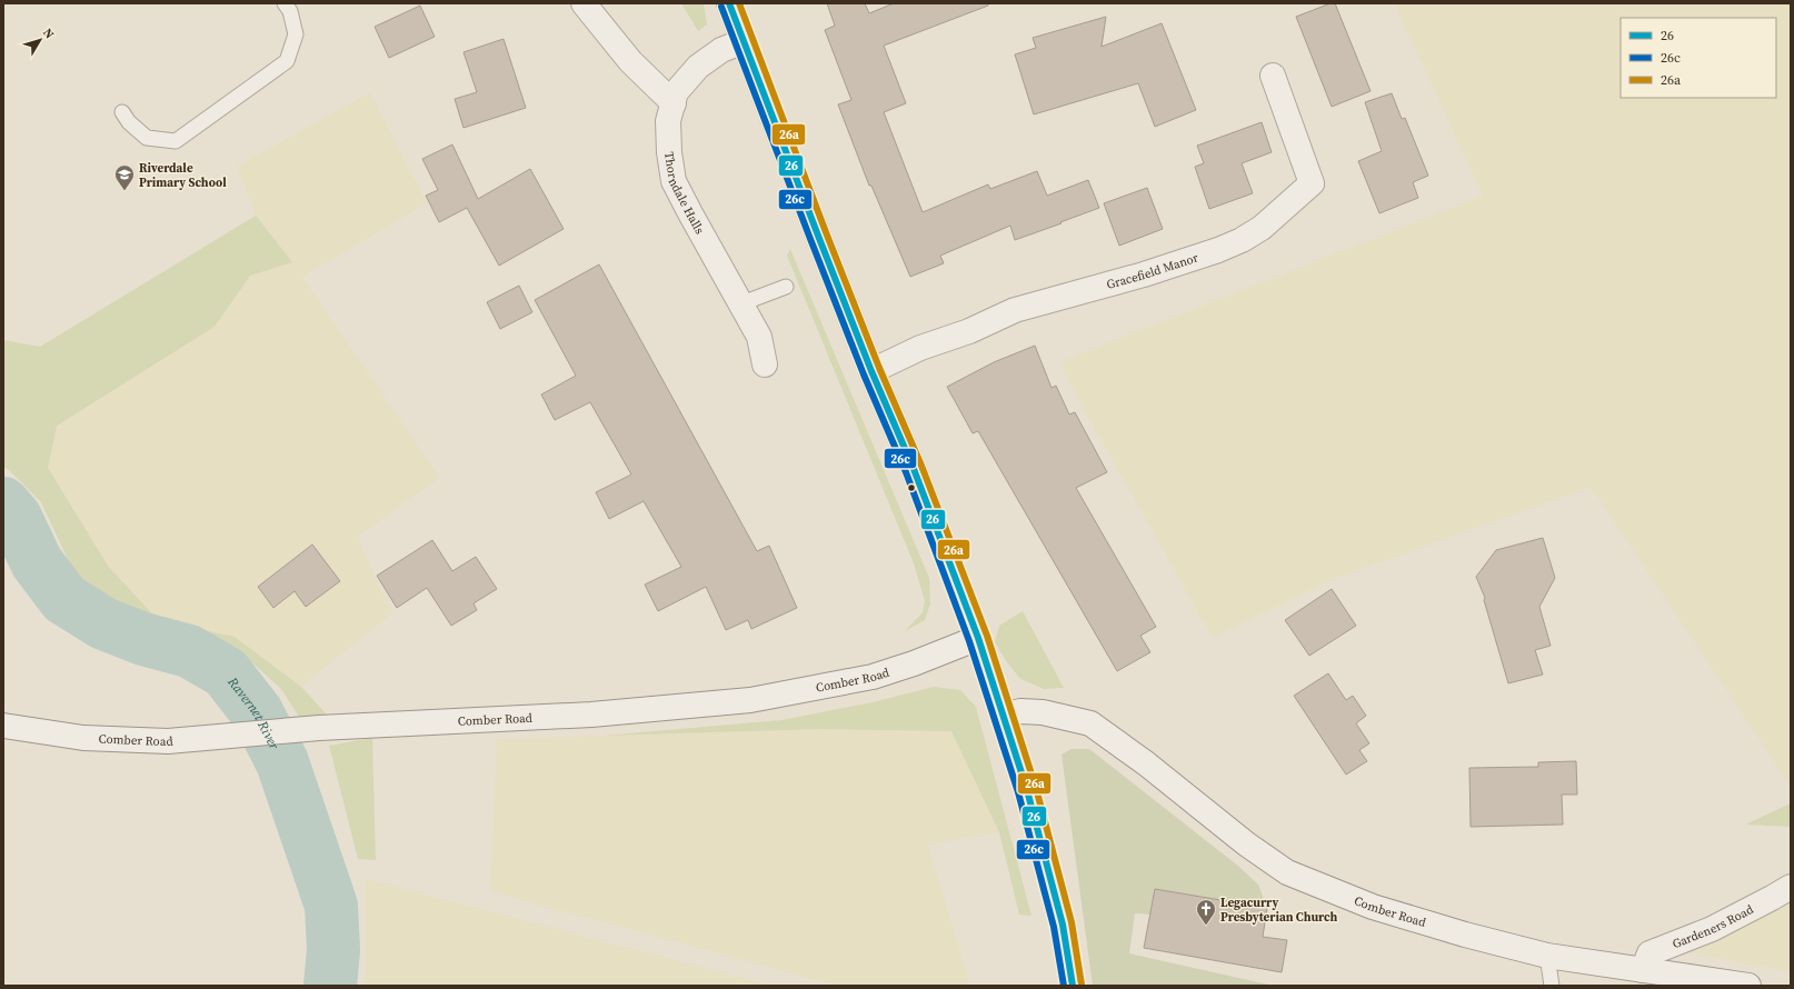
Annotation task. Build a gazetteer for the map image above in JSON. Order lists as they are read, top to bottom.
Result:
{
  "streets": {
    "street": [
      "Thorndale Halls",
      "Gracefield Manor",
      "Comber Road",
      "Gardeners Road"
    ]
  },
  "crossings": [
    ["Comber Road", "Gardeners Road"]
  ],
  "water": ["Ravernet River"],
  "places": {
    "school or university": ["Riverdale Primary School"],
    "church": ["Legacurry Presbyterian Church"]
  },
  "lines": ["transit line 26", "transit line 26a", "transit line 26c"],
  "legend": ["26", "26c", "26a"],
  "north": "top right"
}
